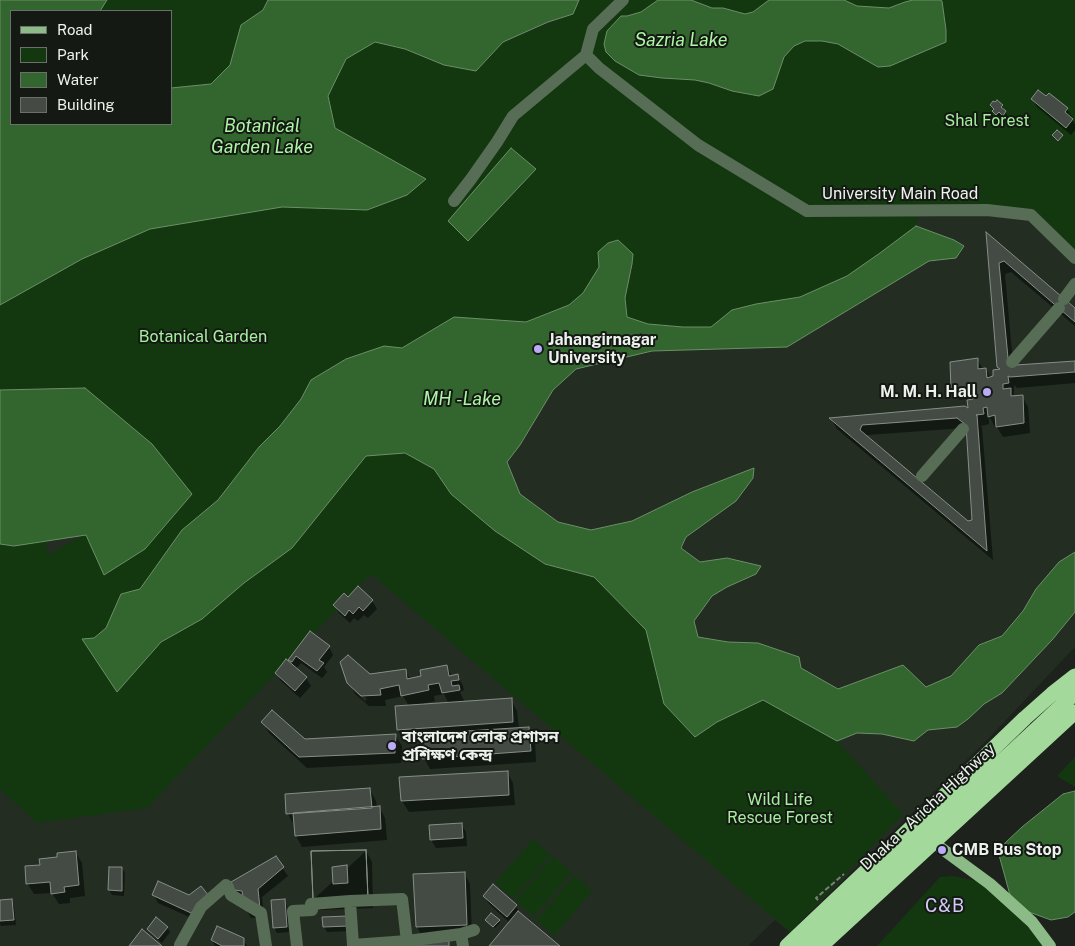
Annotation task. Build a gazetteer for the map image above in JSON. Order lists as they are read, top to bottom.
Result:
{
  "streets": {
    "highway": ["Dhaka - Aricha Highway"],
    "street": ["University Main Road"]
  },
  "districts": ["C&B"],
  "water": ["Sazria Lake", "Botanical Garden Lake", "MH -Lake"],
  "parks": ["Shal Forest", "Botanical Garden", "Wild Life Rescue Forest"],
  "places": [
    "Jahangirnagar University",
    "M. M. H. Hall",
    "বাংলাদেশ লোক প্রশাসন প্রশিক্ষণ কেন্দ্র",
    "CMB Bus Stop"
  ],
  "legend": [
    "Road",
    "Park",
    "Water",
    "Building"
  ]
}
